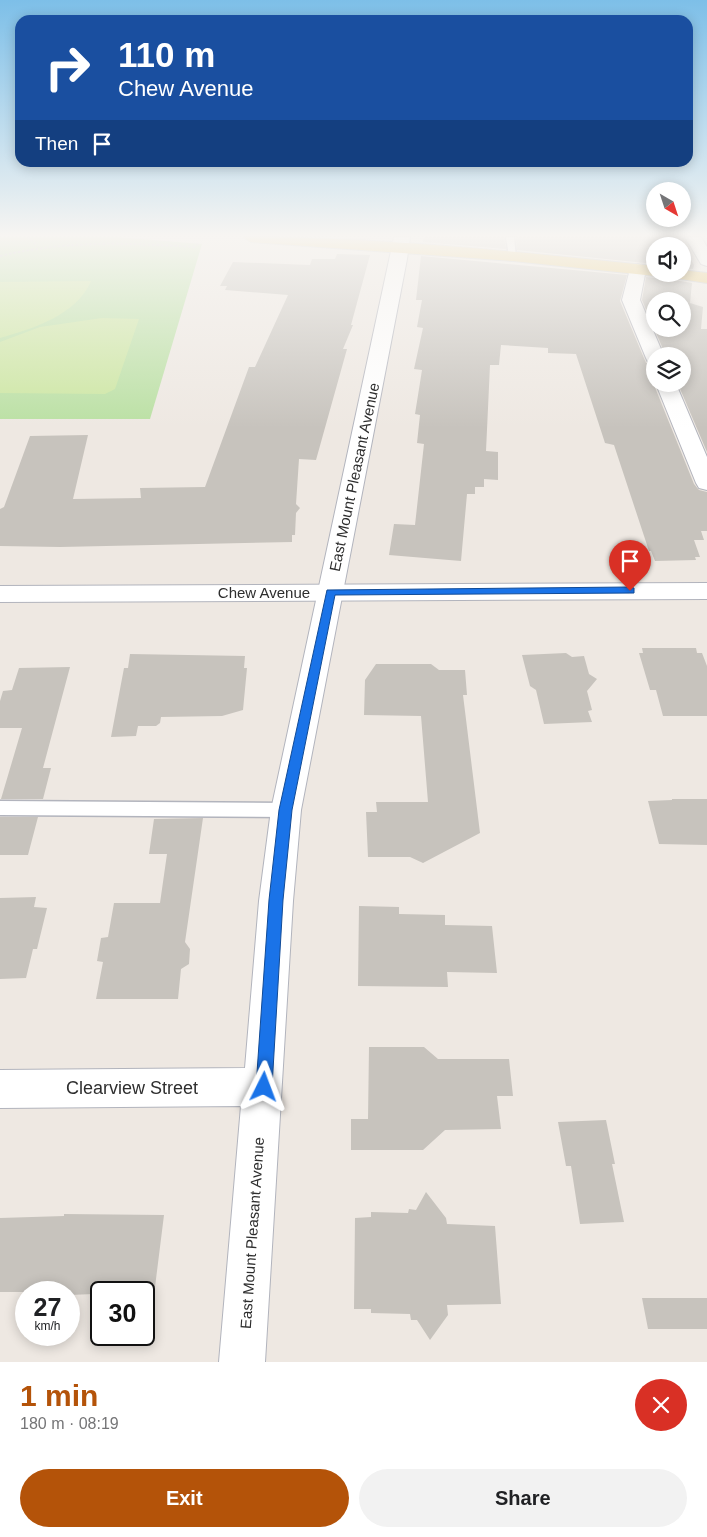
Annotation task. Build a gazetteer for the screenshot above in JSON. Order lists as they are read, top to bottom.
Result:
{
  "streets": {
    "street": ["East Mount Pleasant Avenue", "Chew Avenue", "Clearview Street"]
  },
  "crossings": [
    ["East Mount Pleasant Avenue", "Chew Avenue"],
    ["East Mount Pleasant Avenue", "Clearview Street"]
  ],
  "north": "bottom right",
  "page": {
    "turn": ["110 m", "Chew Avenue"],
    "then": "Then",
    "speed": "27 km/h",
    "limit": "30",
    "heading": ["1 min", "180 m · 08:19"],
    "buttons": ["Exit", "Share"]
  }
}
